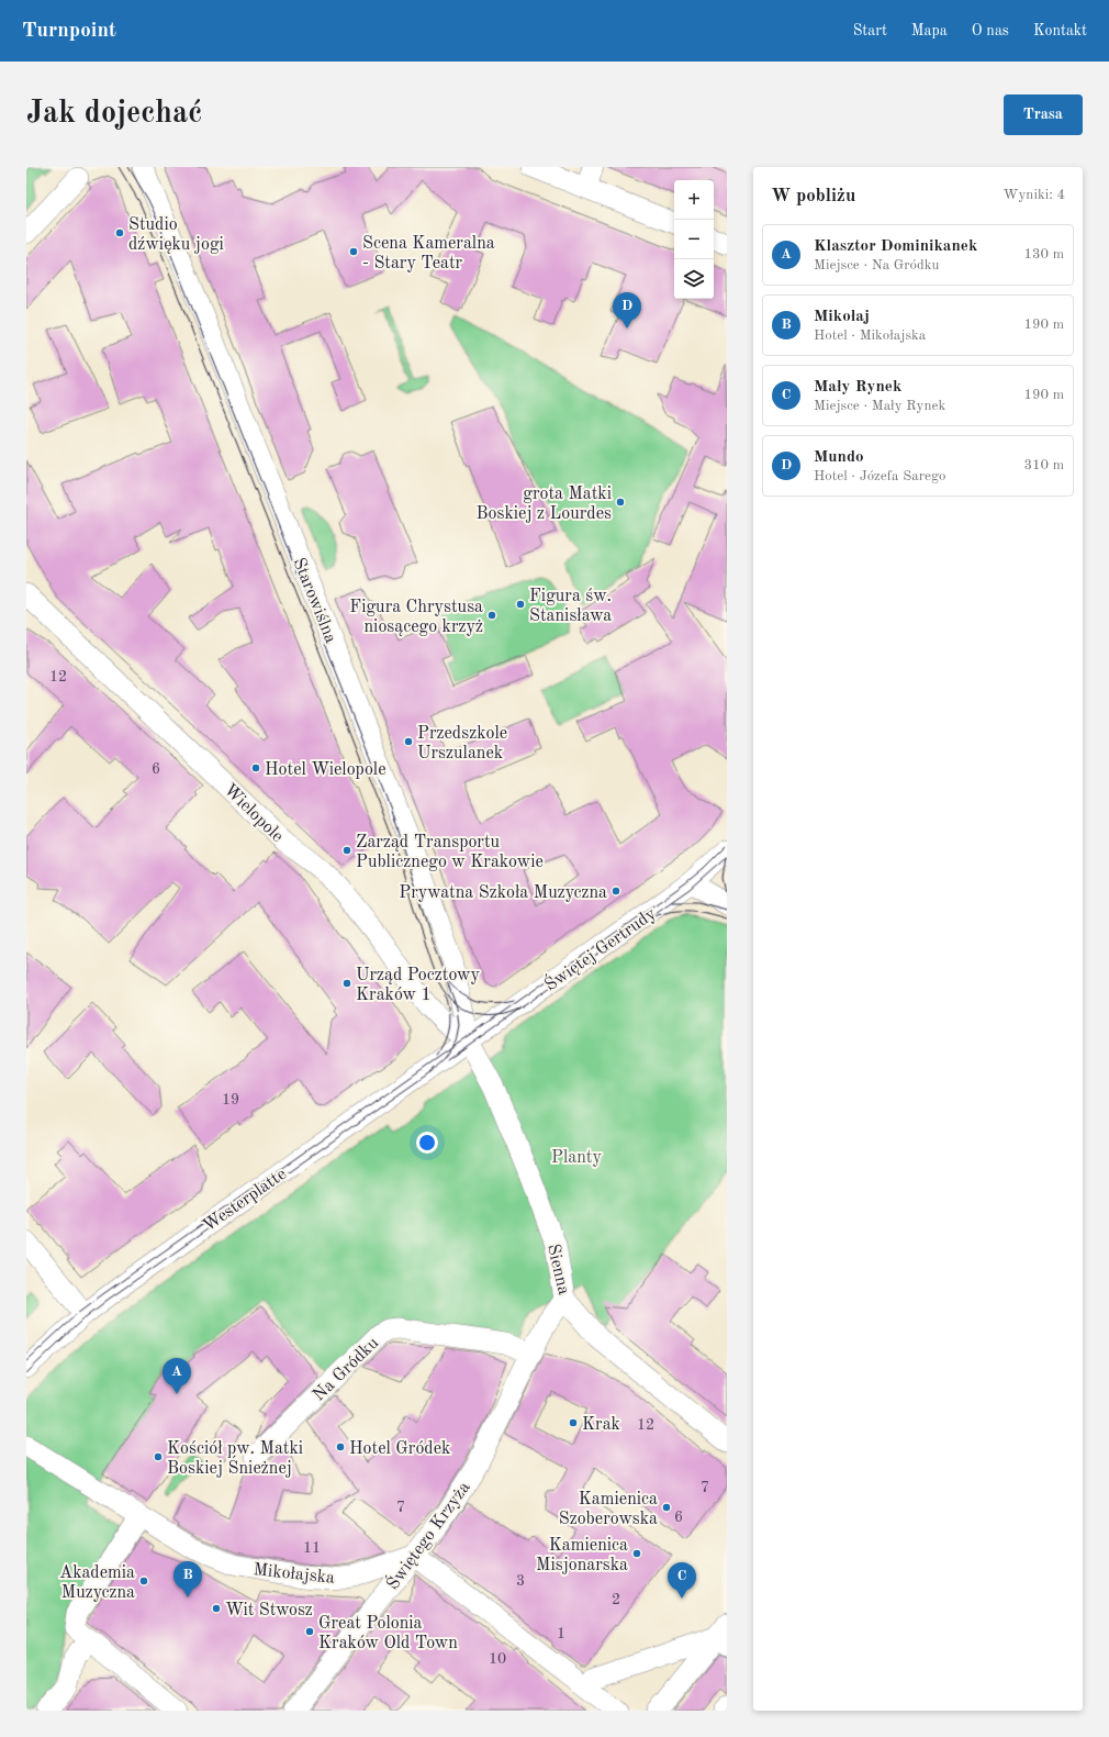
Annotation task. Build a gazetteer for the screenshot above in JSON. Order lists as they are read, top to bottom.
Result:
{
  "streets": {
    "street": [
      "Starowiślna",
      "Wielopole",
      "Świętej Gertrudy",
      "Westerplatte",
      "Sienna",
      "Na Gródku",
      "Świętego Krzyża",
      "Mikołajska"
    ]
  },
  "crossings": [
    ["Starowiślna", "Wielopole"],
    ["Starowiślna", "Świętej Gertrudy"],
    ["Starowiślna", "Westerplatte"],
    ["Starowiślna", "Sienna"],
    ["Wielopole", "Świętej Gertrudy"],
    ["Wielopole", "Westerplatte"],
    ["Wielopole", "Sienna"],
    ["Świętej Gertrudy", "Westerplatte"],
    ["Świętej Gertrudy", "Sienna"],
    ["Westerplatte", "Sienna"],
    ["Sienna", "Świętego Krzyża"],
    ["Na Gródku", "Świętego Krzyża"],
    ["Świętego Krzyża", "Mikołajska"]
  ],
  "parks": ["Planty"],
  "places": [
    "Studio dźwięku jogi",
    "Scena Kameralna - Stary Teatr",
    "grota Matki Boskiej z Lourdes",
    "Figura św. Stanisława",
    "Figura Chrystusa niosącego krzyż",
    "Przedszkole Urszulanek",
    "Hotel Wielopole",
    "Zarząd Transportu Publicznego w Krakowie",
    "Prywatna Szkoła Muzyczna",
    "Urząd Pocztowy Kraków 1",
    "Krak",
    "Hotel Gródek",
    "Kościół pw. Matki Boskiej Śnieżnej",
    "Kamienica Szoberowska",
    "Kamienica Misjonarska",
    "Akademia Muzyczna",
    "Wit Stwosz",
    "Great Polonia Kraków Old Town"
  ],
  "house_numbers": [
    "12",
    "6",
    "19",
    "12",
    "7",
    "7",
    "6",
    "11",
    "3",
    "2",
    "1",
    "10"
  ],
  "page": {
    "header": "Turnpoint",
    "nav": [
      "Start",
      "Mapa",
      "O nas",
      "Kontakt"
    ],
    "buttons": "Trasa",
    "title": "Jak dojechać",
    "heading": ["W pobliżu", "Wyniki: 4"],
    "map_buttons": ["+", "−"],
    "list": [
      {
        "mark": "A",
        "name": "Klasztor Dominikanek",
        "note": "Miejsce · Na Gródku",
        "value": "130 m"
      },
      {
        "mark": "B",
        "name": "Mikołaj",
        "note": "Hotel · Mikołajska",
        "value": "190 m"
      },
      {
        "mark": "C",
        "name": "Mały Rynek",
        "note": "Miejsce · Mały Rynek",
        "value": "190 m"
      },
      {
        "mark": "D",
        "name": "Mundo",
        "note": "Hotel · Józefa Sarego",
        "value": "310 m"
      }
    ],
    "pins": [
      "D",
      "A",
      "B",
      "C"
    ]
  }
}
